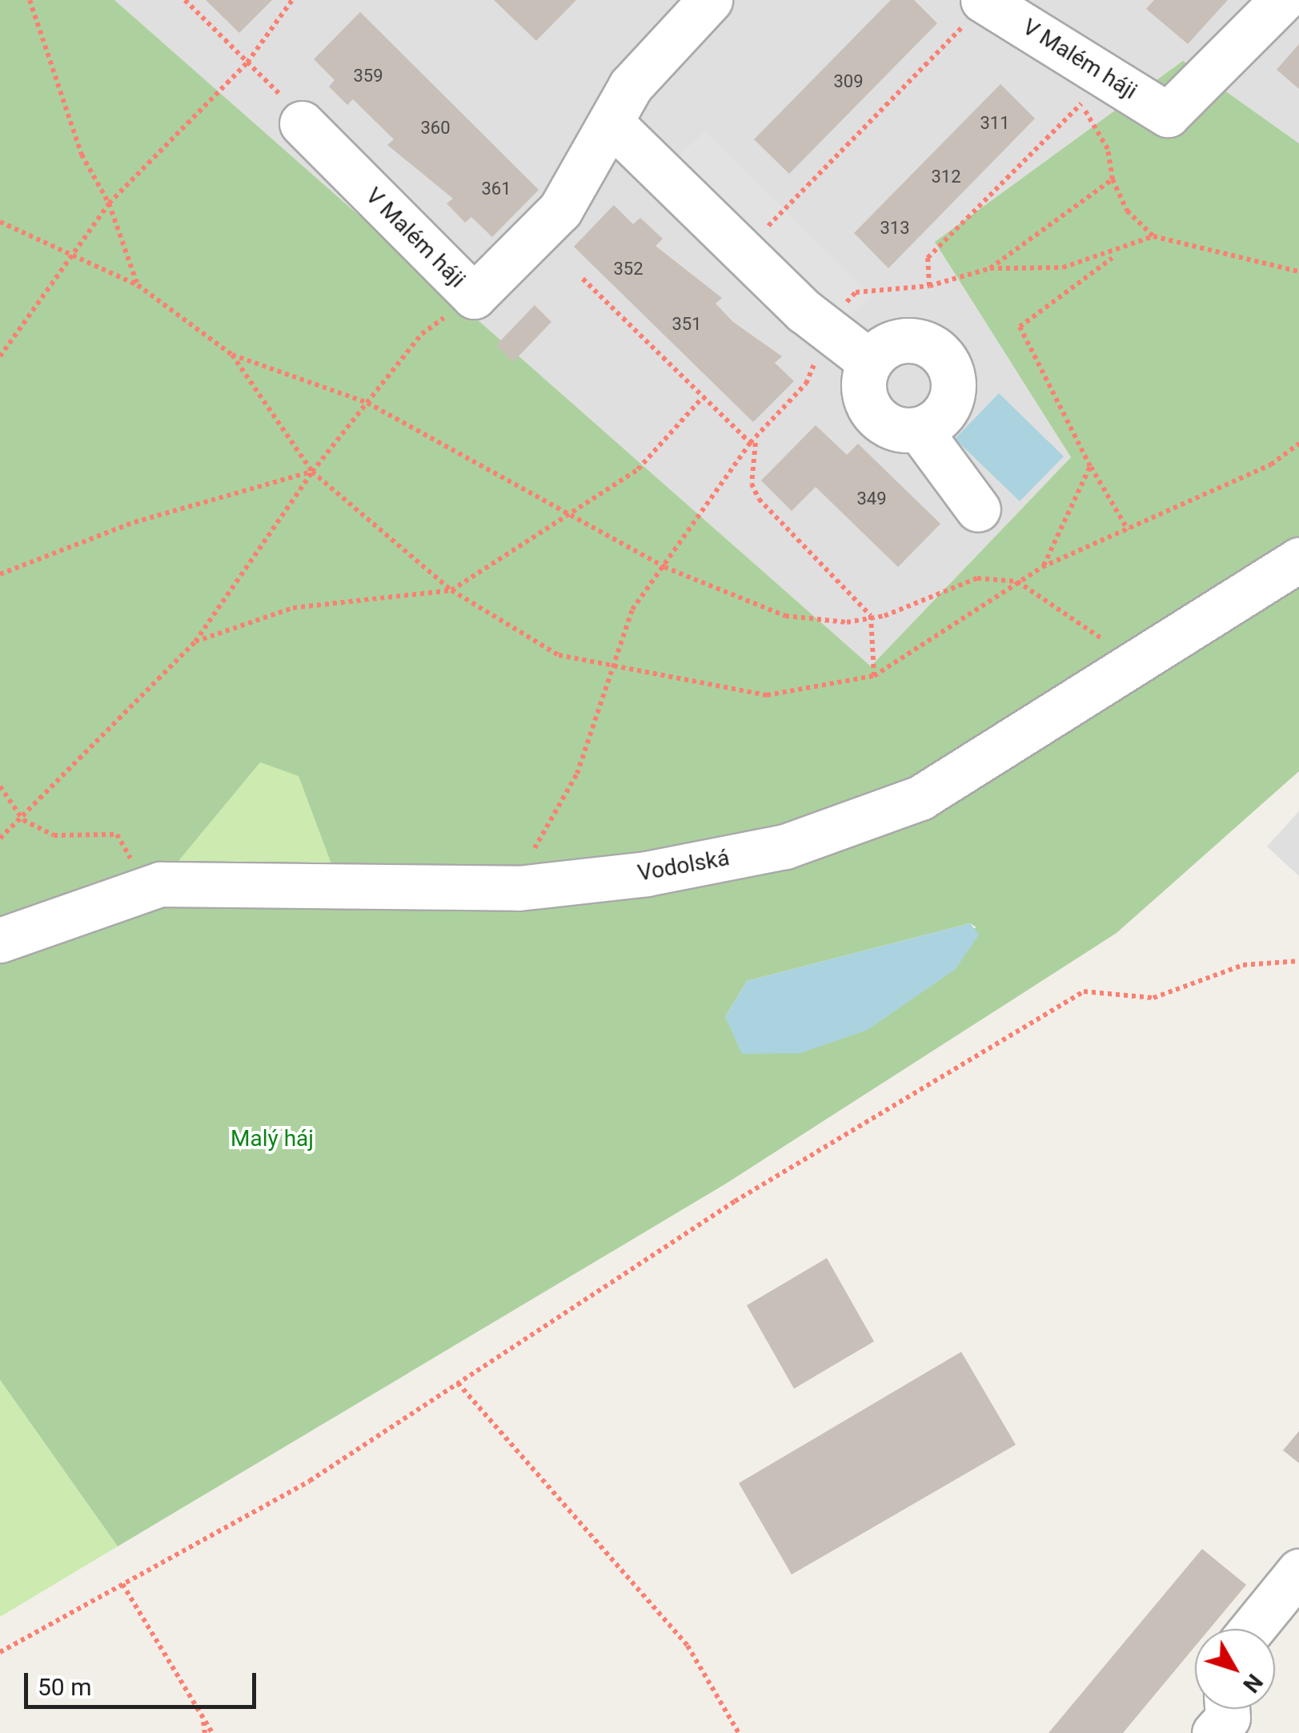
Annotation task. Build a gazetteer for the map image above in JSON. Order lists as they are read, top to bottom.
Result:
{
  "streets": {
    "street": ["V Malém háji", "Vodolská"]
  },
  "parks": ["Malý háj"],
  "house_numbers": [
    "359",
    "309",
    "311",
    "360",
    "312",
    "361",
    "313",
    "352",
    "351",
    "349"
  ],
  "scale_bar": "50 m",
  "north": "bottom right"
}
